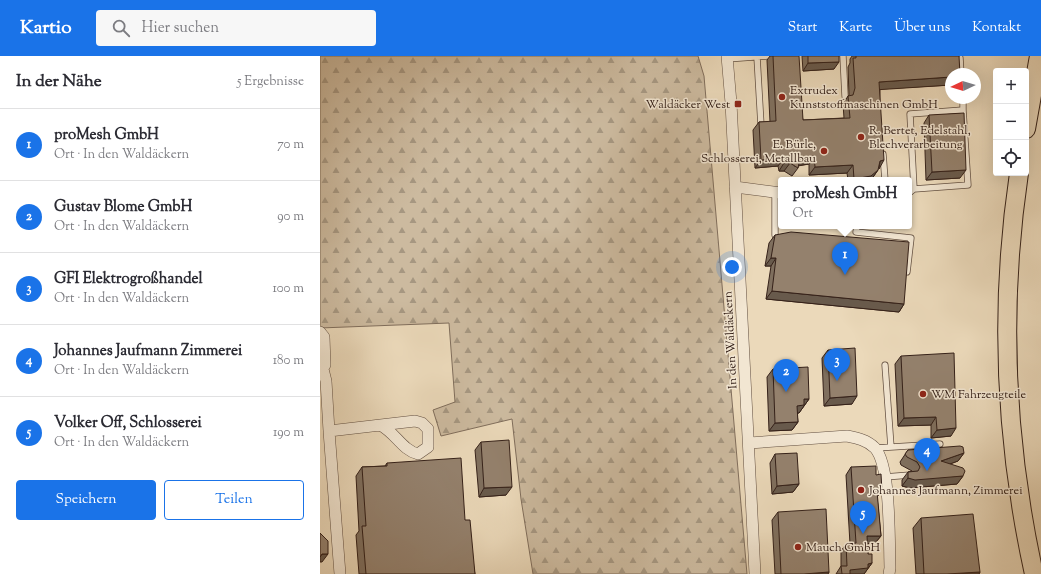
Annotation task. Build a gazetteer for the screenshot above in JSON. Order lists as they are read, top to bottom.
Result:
{
  "streets": {
    "street": ["In den Waldäckern"]
  },
  "places": {
    "other": [
      "Extrudex Kunststoffmaschinen GmbH",
      "R. Bertet, Edelstahl, Blechverarbeitung",
      "E. Bürle, Schlosserei, Metallbau",
      "WM Fahrzeugteile",
      "Johannes Jaufmann, Zimmerei",
      "Mauch GmbH"
    ],
    "transit": ["Waldäcker West"]
  },
  "north": "left",
  "page": {
    "header": "Kartio",
    "search": "Hier suchen",
    "nav": [
      "Start",
      "Karte",
      "Über uns",
      "Kontakt"
    ],
    "heading": ["In der Nähe", "5 Ergebnisse"],
    "map_buttons": ["+", "−"],
    "list": [
      {
        "mark": "1",
        "name": "proMesh GmbH",
        "note": "Ort · In den Waldäckern",
        "value": "70 m"
      },
      {
        "mark": "2",
        "name": "Gustav Blome GmbH",
        "note": "Ort · In den Waldäckern",
        "value": "90 m"
      },
      {
        "mark": "3",
        "name": "GFI Elektrogroßhandel",
        "note": "Ort · In den Waldäckern",
        "value": "100 m"
      },
      {
        "mark": "4",
        "name": "Johannes Jaufmann Zimmerei",
        "note": "Ort · In den Waldäckern",
        "value": "180 m"
      },
      {
        "mark": "5",
        "name": "Volker Off, Schlosserei",
        "note": "Ort · In den Waldäckern",
        "value": "190 m"
      }
    ],
    "popup": ["proMesh GmbH", "Ort"],
    "pins": [
      "1",
      "3",
      "2",
      "4",
      "5"
    ],
    "buttons": ["Speichern", "Teilen"]
  }
}
